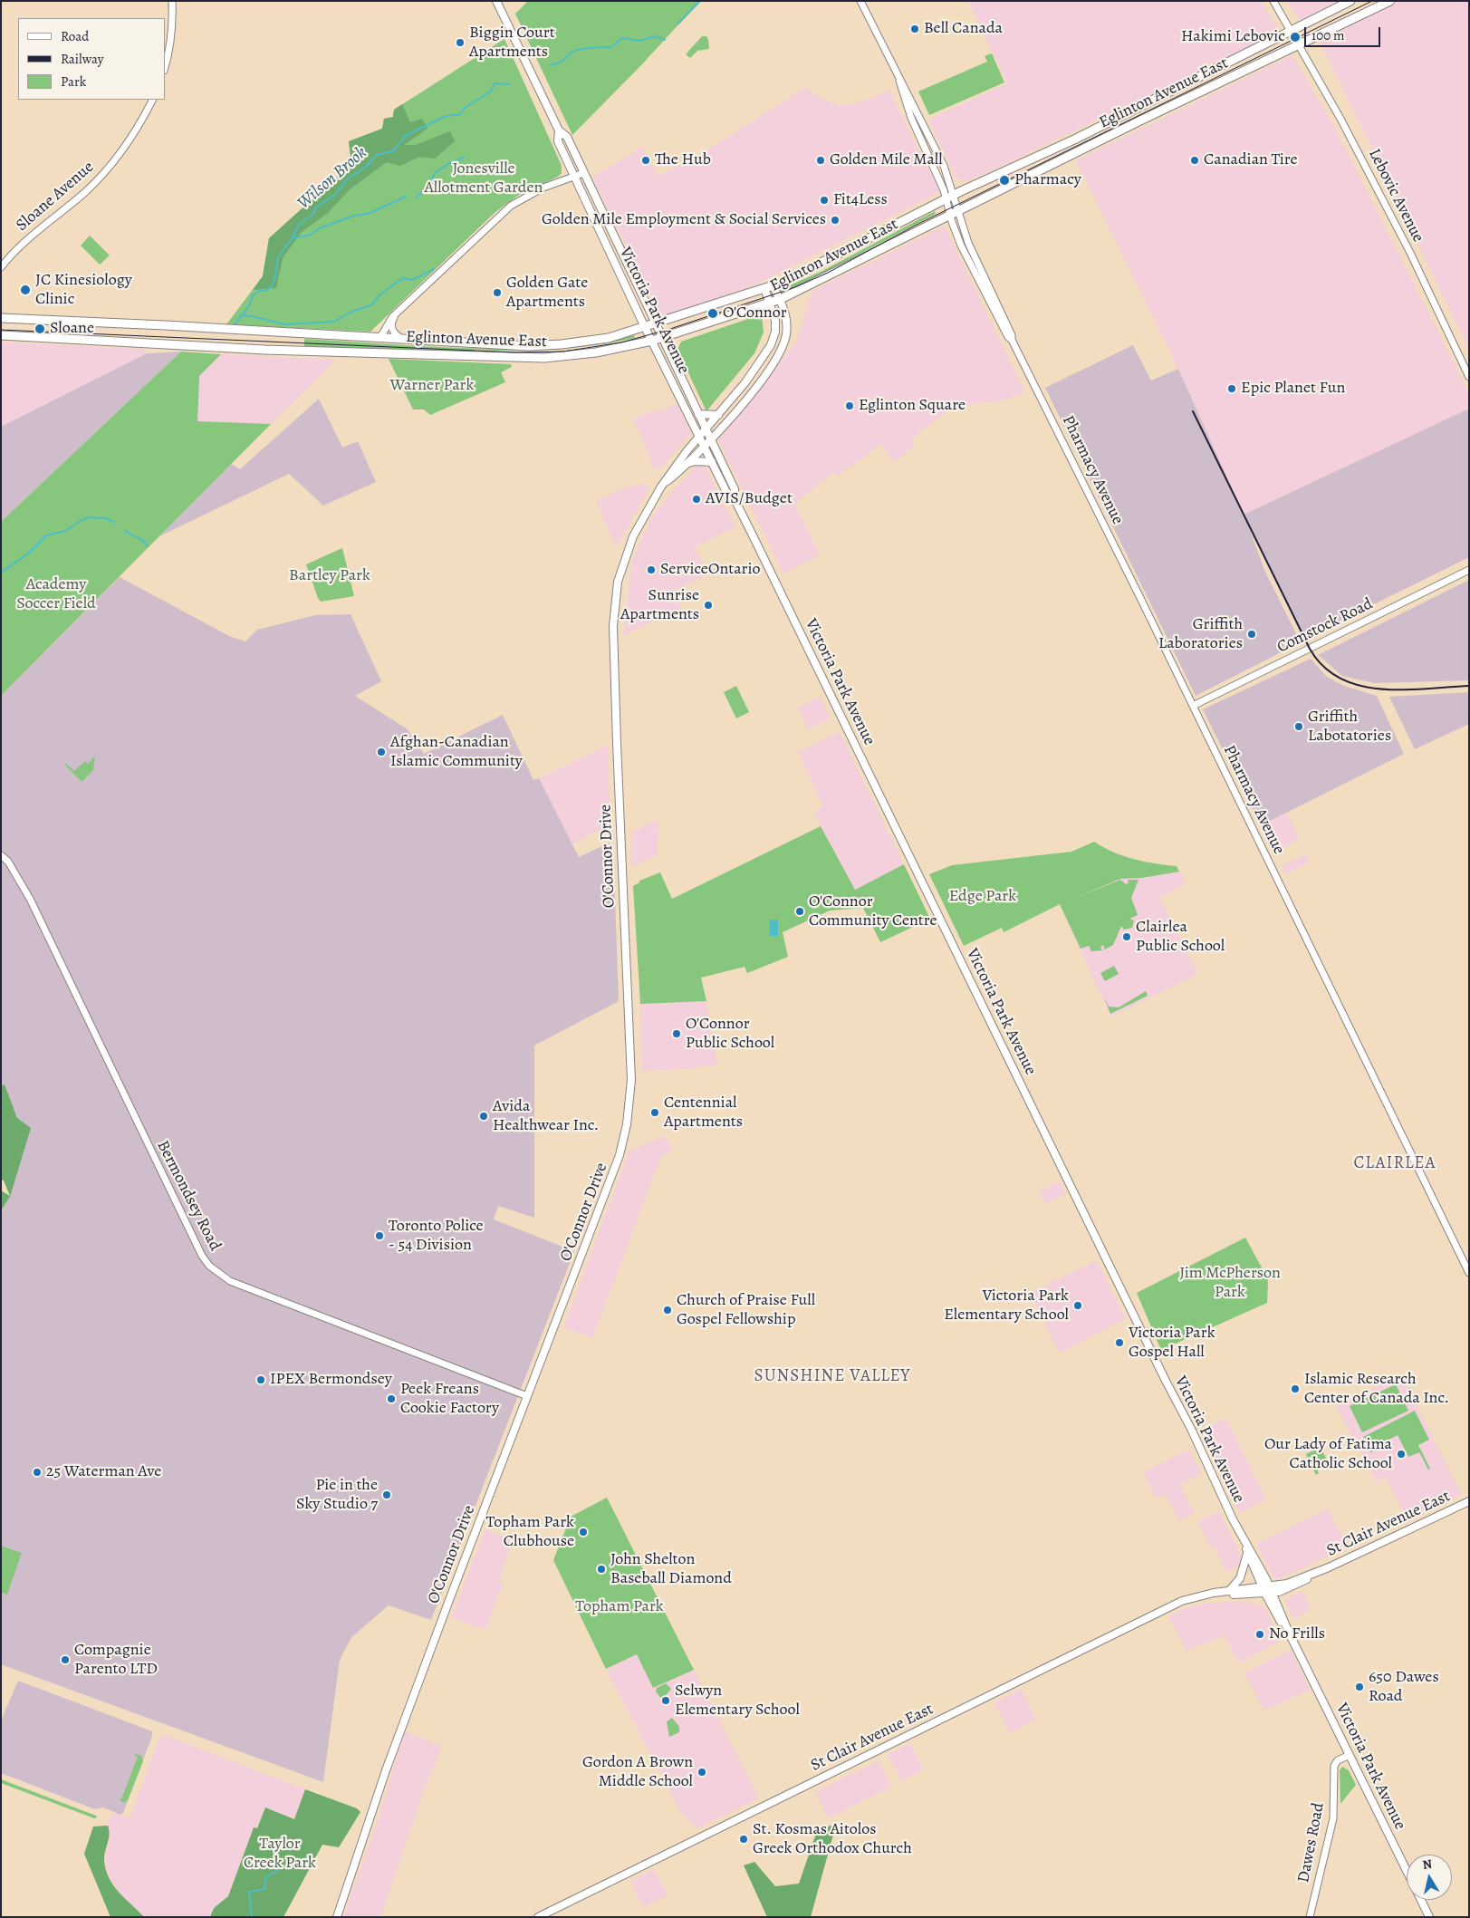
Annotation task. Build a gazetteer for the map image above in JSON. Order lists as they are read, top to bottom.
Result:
{
  "streets": {
    "main road": [
      "Eglinton Avenue East",
      "Victoria Park Avenue",
      "O'Connor Drive",
      "St Clair Avenue East"
    ],
    "street": [
      "Lebovic Avenue",
      "Sloane Avenue",
      "Pharmacy Avenue",
      "Comstock Road",
      "Bermondsey Road",
      "Dawes Road"
    ]
  },
  "crossings": [
    ["Eglinton Avenue East", "Lebovic Avenue"],
    ["Eglinton Avenue East", "Victoria Park Avenue"],
    ["Eglinton Avenue East", "Pharmacy Avenue"],
    ["Victoria Park Avenue", "O'Connor Drive"],
    ["Victoria Park Avenue", "St Clair Avenue East"],
    ["Victoria Park Avenue", "Dawes Road"],
    ["Pharmacy Avenue", "Comstock Road"],
    ["O'Connor Drive", "Bermondsey Road"]
  ],
  "districts": ["CLAIRLEA", "SUNSHINE VALLEY"],
  "water": ["Wilson Brook"],
  "parks": [
    "Jonesville Allotment Garden",
    "Warner Park",
    "Bartley Park",
    "Academy Soccer Field",
    "Edge Park",
    "Jim McPherson Park",
    "Topham Park",
    "Taylor Creek Park"
  ],
  "places": [
    "Bell Canada",
    "Hakimi Lebovic",
    "Biggin Court Apartments",
    "The Hub",
    "Golden Mile Mall",
    "Canadian Tire",
    "Pharmacy",
    "Fit4Less",
    "Golden Mile Employment & Social Services",
    "JC Kinesiology Clinic",
    "Golden Gate Apartments",
    "O'Connor",
    "Sloane",
    "Epic Planet Fun",
    "Eglinton Square",
    "AVIS/Budget",
    "ServiceOntario",
    "Sunrise Apartments",
    "Griffith Laboratories",
    "Griffith Labotatories",
    "Afghan-Canadian Islamic Community",
    "O'Connor Community Centre",
    "Clairlea Public School",
    "O'Connor Public School",
    "Centennial Apartments",
    "Avida Healthwear Inc.",
    "Toronto Police - 54 Division",
    "Victoria Park Elementary School",
    "Church of Praise Full Gospel Fellowship",
    "Victoria Park Gospel Hall",
    "IPEX Bermondsey",
    "Islamic Research Center of Canada Inc.",
    "Peek Freans Cookie Factory",
    "Our Lady of Fatima Catholic School",
    "25 Waterman Ave",
    "Pie in the Sky Studio 7",
    "Topham Park Clubhouse",
    "John Shelton Baseball Diamond",
    "No Frills",
    "Compagnie Parento LTD",
    "650 Dawes Road",
    "Selwyn Elementary School",
    "Gordon A Brown Middle School",
    "St. Kosmas Aitolos Greek Orthodox Church"
  ],
  "legend": ["Road", "Railway", "Park"],
  "scale_bar": "100 m",
  "north": "top"
}
